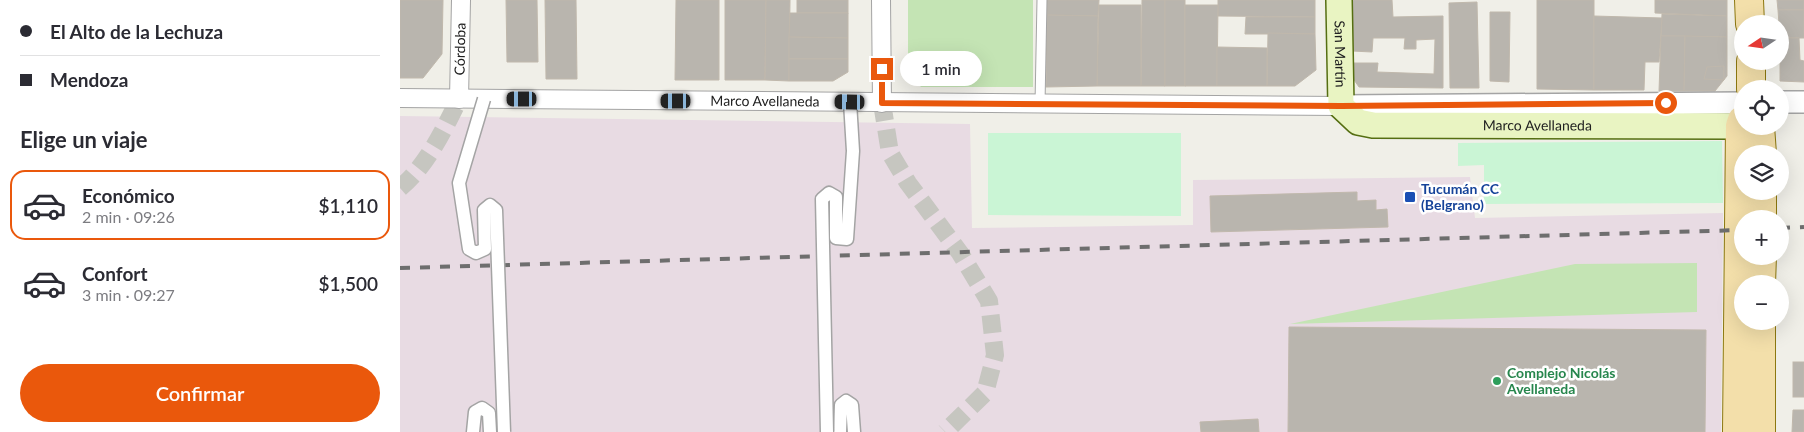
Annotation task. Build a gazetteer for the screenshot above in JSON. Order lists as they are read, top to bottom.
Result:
{
  "streets": {
    "main road": ["San Martín", "Marco Avellaneda"],
    "street": ["Córdoba"]
  },
  "crossings": [
    ["Córdoba", "Marco Avellaneda"],
    ["San Martín", "Marco Avellaneda"]
  ],
  "places": {
    "transit": ["Tucumán CC (Belgrano)"],
    "other": ["Complejo Nicolás Avellaneda"]
  },
  "north": "left",
  "page": {
    "banner": ["El Alto de la Lechuza", "Mendoza"],
    "map_buttons": ["+", "−"],
    "bubble": "1 min",
    "heading": "Elige un viaje",
    "list": [
      {
        "name": "Económico",
        "note": "2 min · 09:26",
        "value": "$1,110"
      },
      {
        "name": "Confort",
        "note": "3 min · 09:27",
        "value": "$1,500"
      }
    ],
    "buttons": "Confirmar"
  }
}
